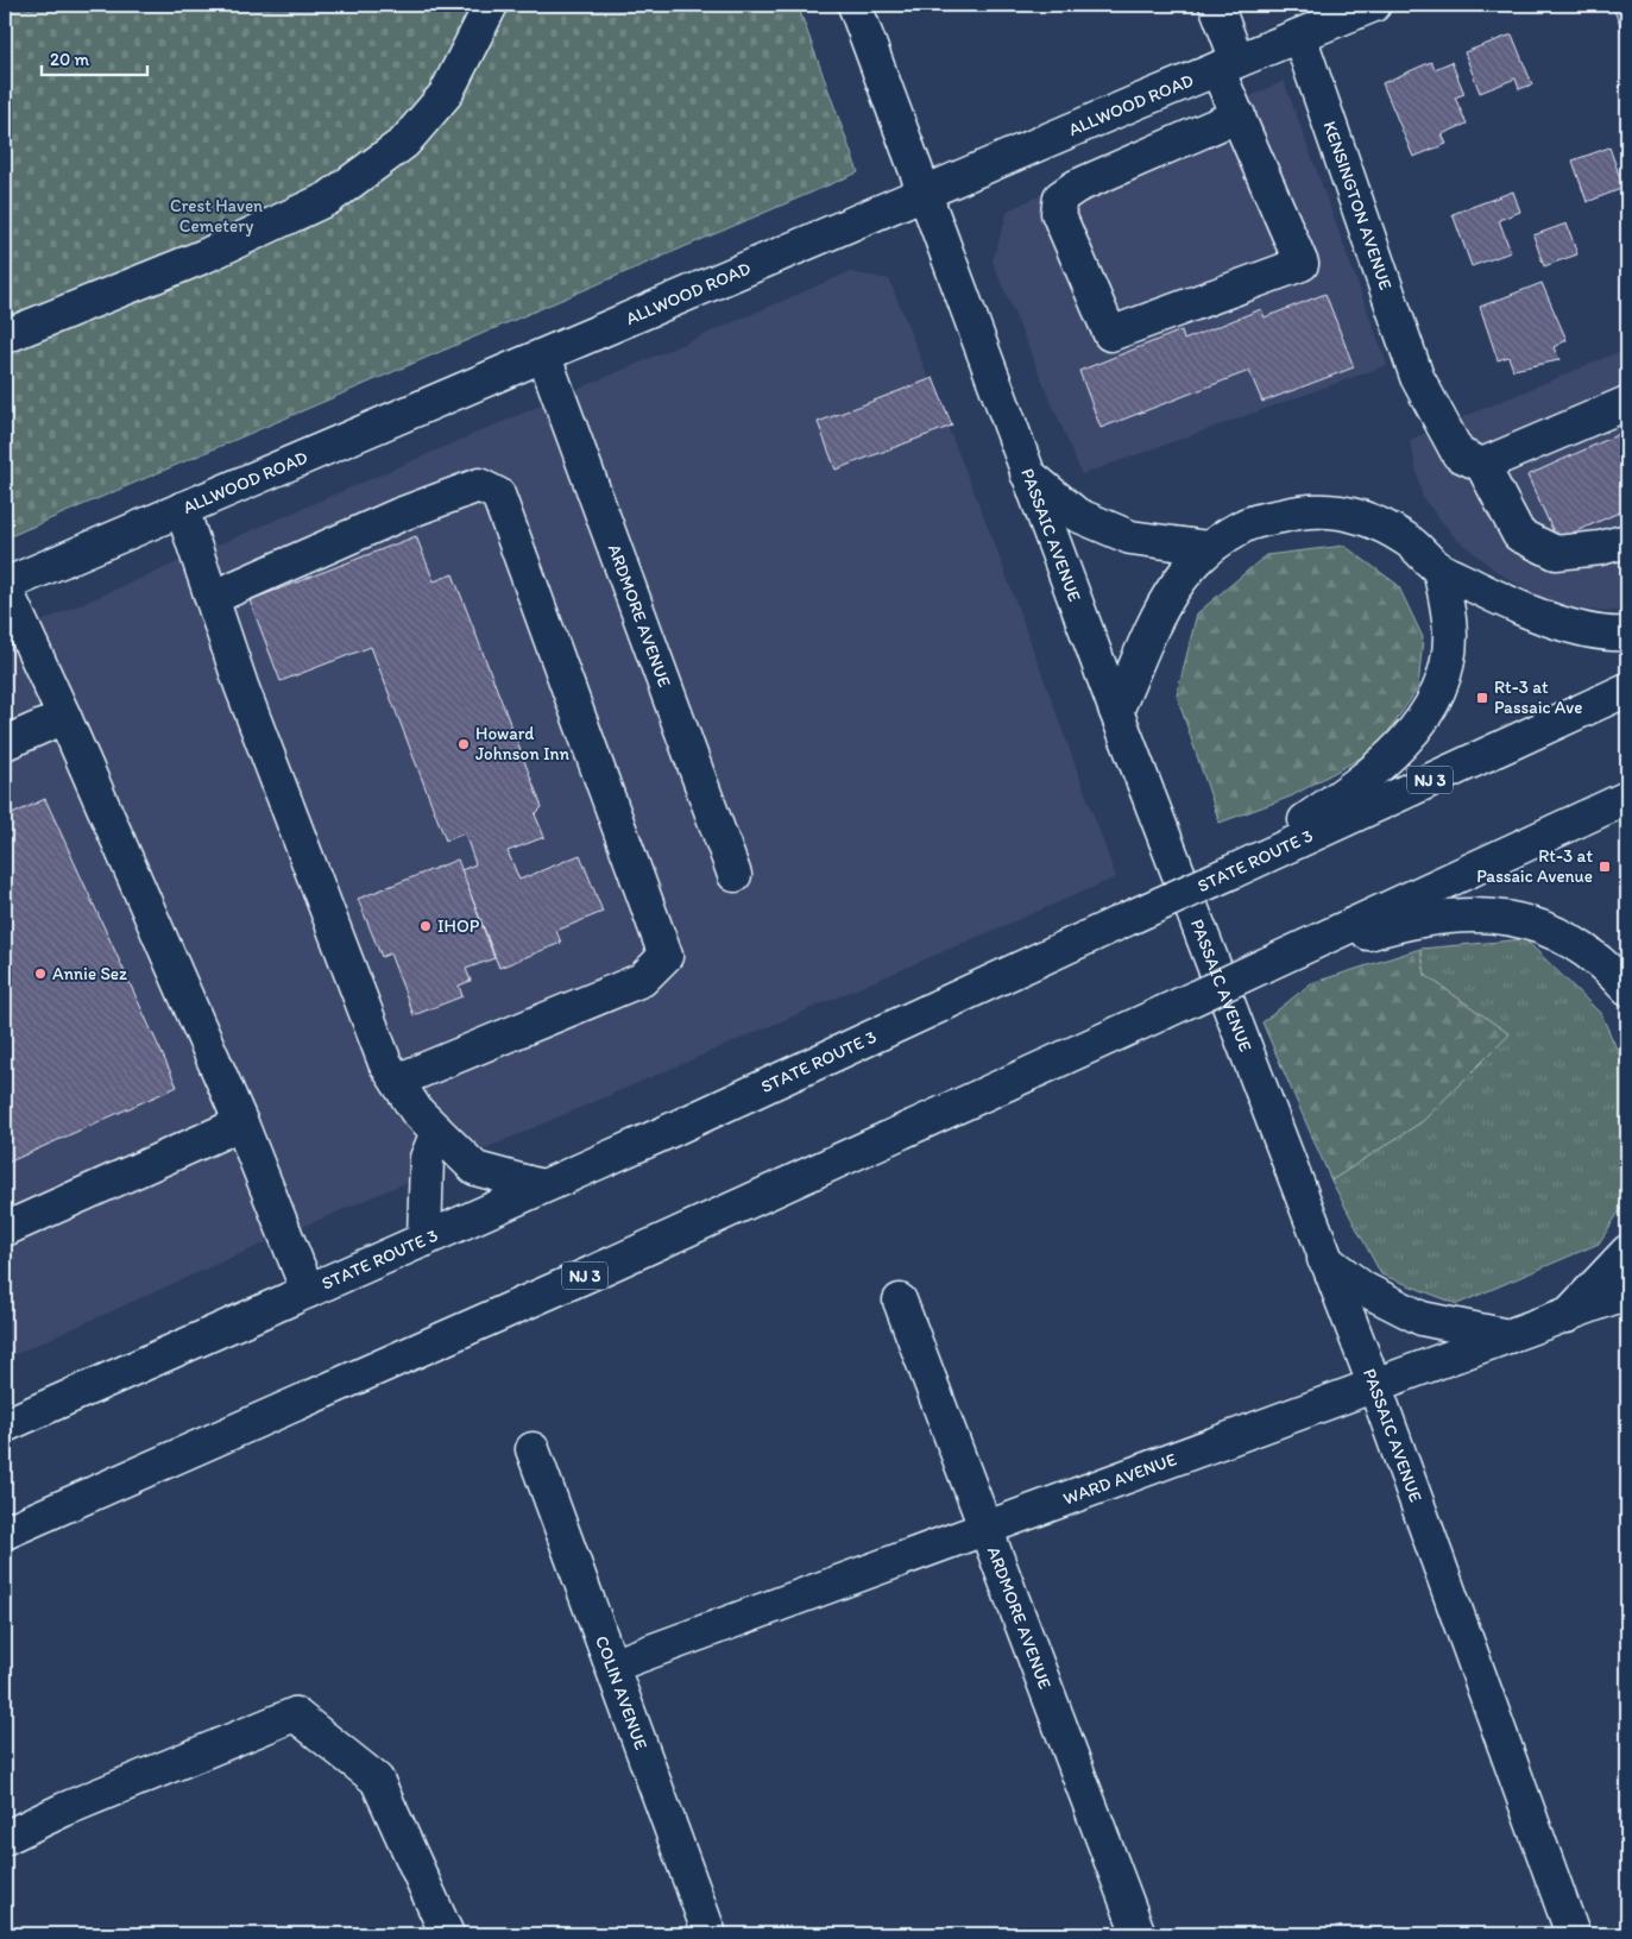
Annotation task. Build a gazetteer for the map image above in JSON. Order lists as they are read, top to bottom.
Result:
{
  "streets": {
    "main road": [
      "ALLWOOD ROAD",
      "KENSINGTON AVENUE",
      "PASSAIC AVENUE",
      "ARDMORE AVENUE",
      "NJ 3",
      "STATE ROUTE 3",
      "WARD AVENUE",
      "COLIN AVENUE"
    ]
  },
  "crossings": [
    ["ALLWOOD ROAD", "KENSINGTON AVENUE"],
    ["ALLWOOD ROAD", "PASSAIC AVENUE"],
    ["ALLWOOD ROAD", "ARDMORE AVENUE"],
    ["PASSAIC AVENUE", "WARD AVENUE"],
    ["ARDMORE AVENUE", "WARD AVENUE"],
    ["WARD AVENUE", "COLIN AVENUE"]
  ],
  "parks": ["Crest Haven Cemetery"],
  "places": {
    "transit": ["Rt-3 at Passaic Ave", "Rt-3 at Passaic Avenue"],
    "other": ["Howard Johnson Inn", "IHOP", "Annie Sez"]
  },
  "scale_bar": "20 m"
}
